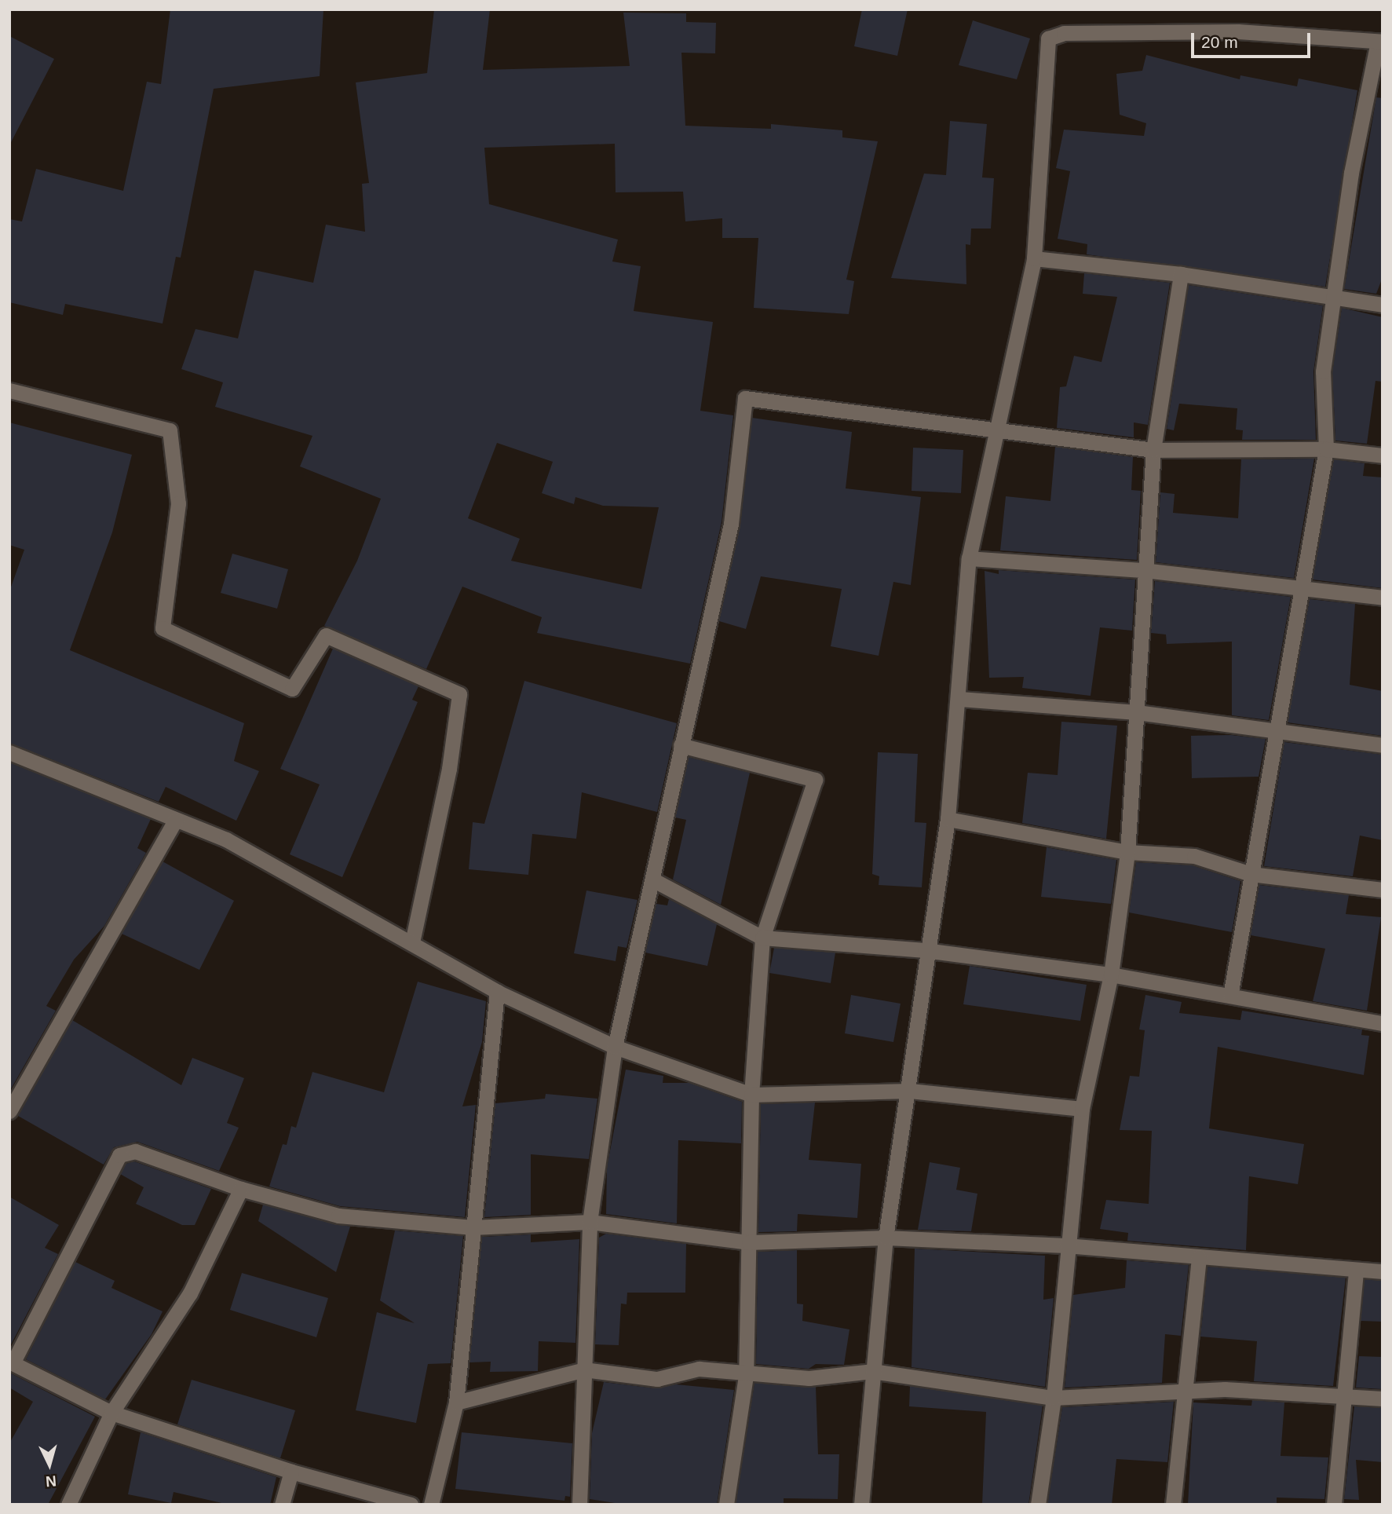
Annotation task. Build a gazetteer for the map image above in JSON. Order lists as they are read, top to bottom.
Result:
{
  "scale_bar": "20 m",
  "north": "bottom"
}
